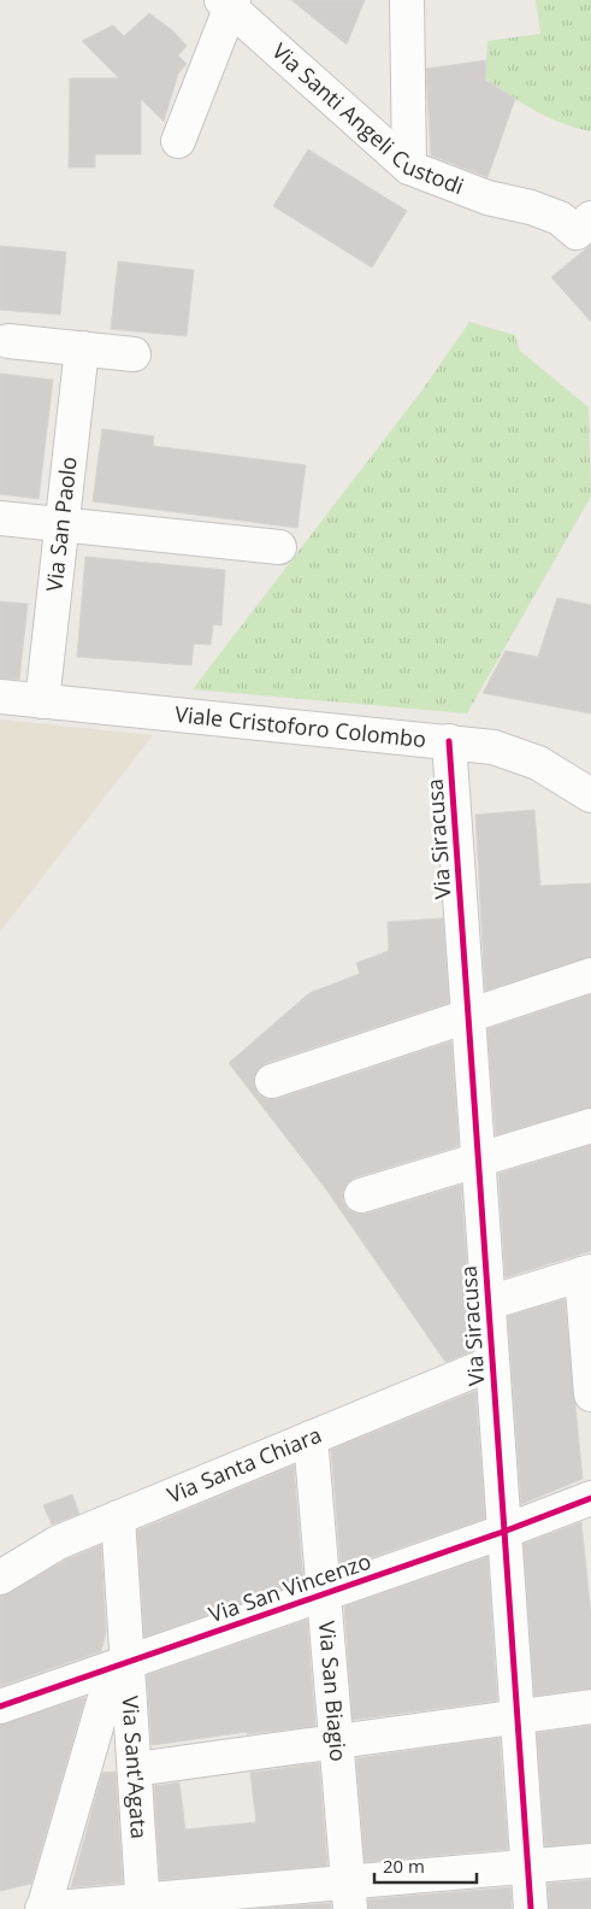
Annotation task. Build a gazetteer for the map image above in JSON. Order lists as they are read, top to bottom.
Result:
{
  "streets": {
    "street": [
      "Via Santi Angeli Custodi",
      "Via San Paolo",
      "Viale Cristoforo Colombo",
      "Via Siracusa",
      "Via Santa Chiara",
      "Via San Vincenzo",
      "Via San Biagio",
      "Via Sant'Agata"
    ]
  },
  "crossings": [
    ["Via San Paolo", "Viale Cristoforo Colombo"],
    ["Viale Cristoforo Colombo", "Via Siracusa"],
    ["Via Siracusa", "Via Santa Chiara"],
    ["Via Siracusa", "Via San Vincenzo"],
    ["Via Santa Chiara", "Via San Biagio"],
    ["Via Santa Chiara", "Via Sant'Agata"],
    ["Via San Vincenzo", "Via San Biagio"],
    ["Via San Vincenzo", "Via Sant'Agata"]
  ],
  "scale_bar": "20 m"
}
